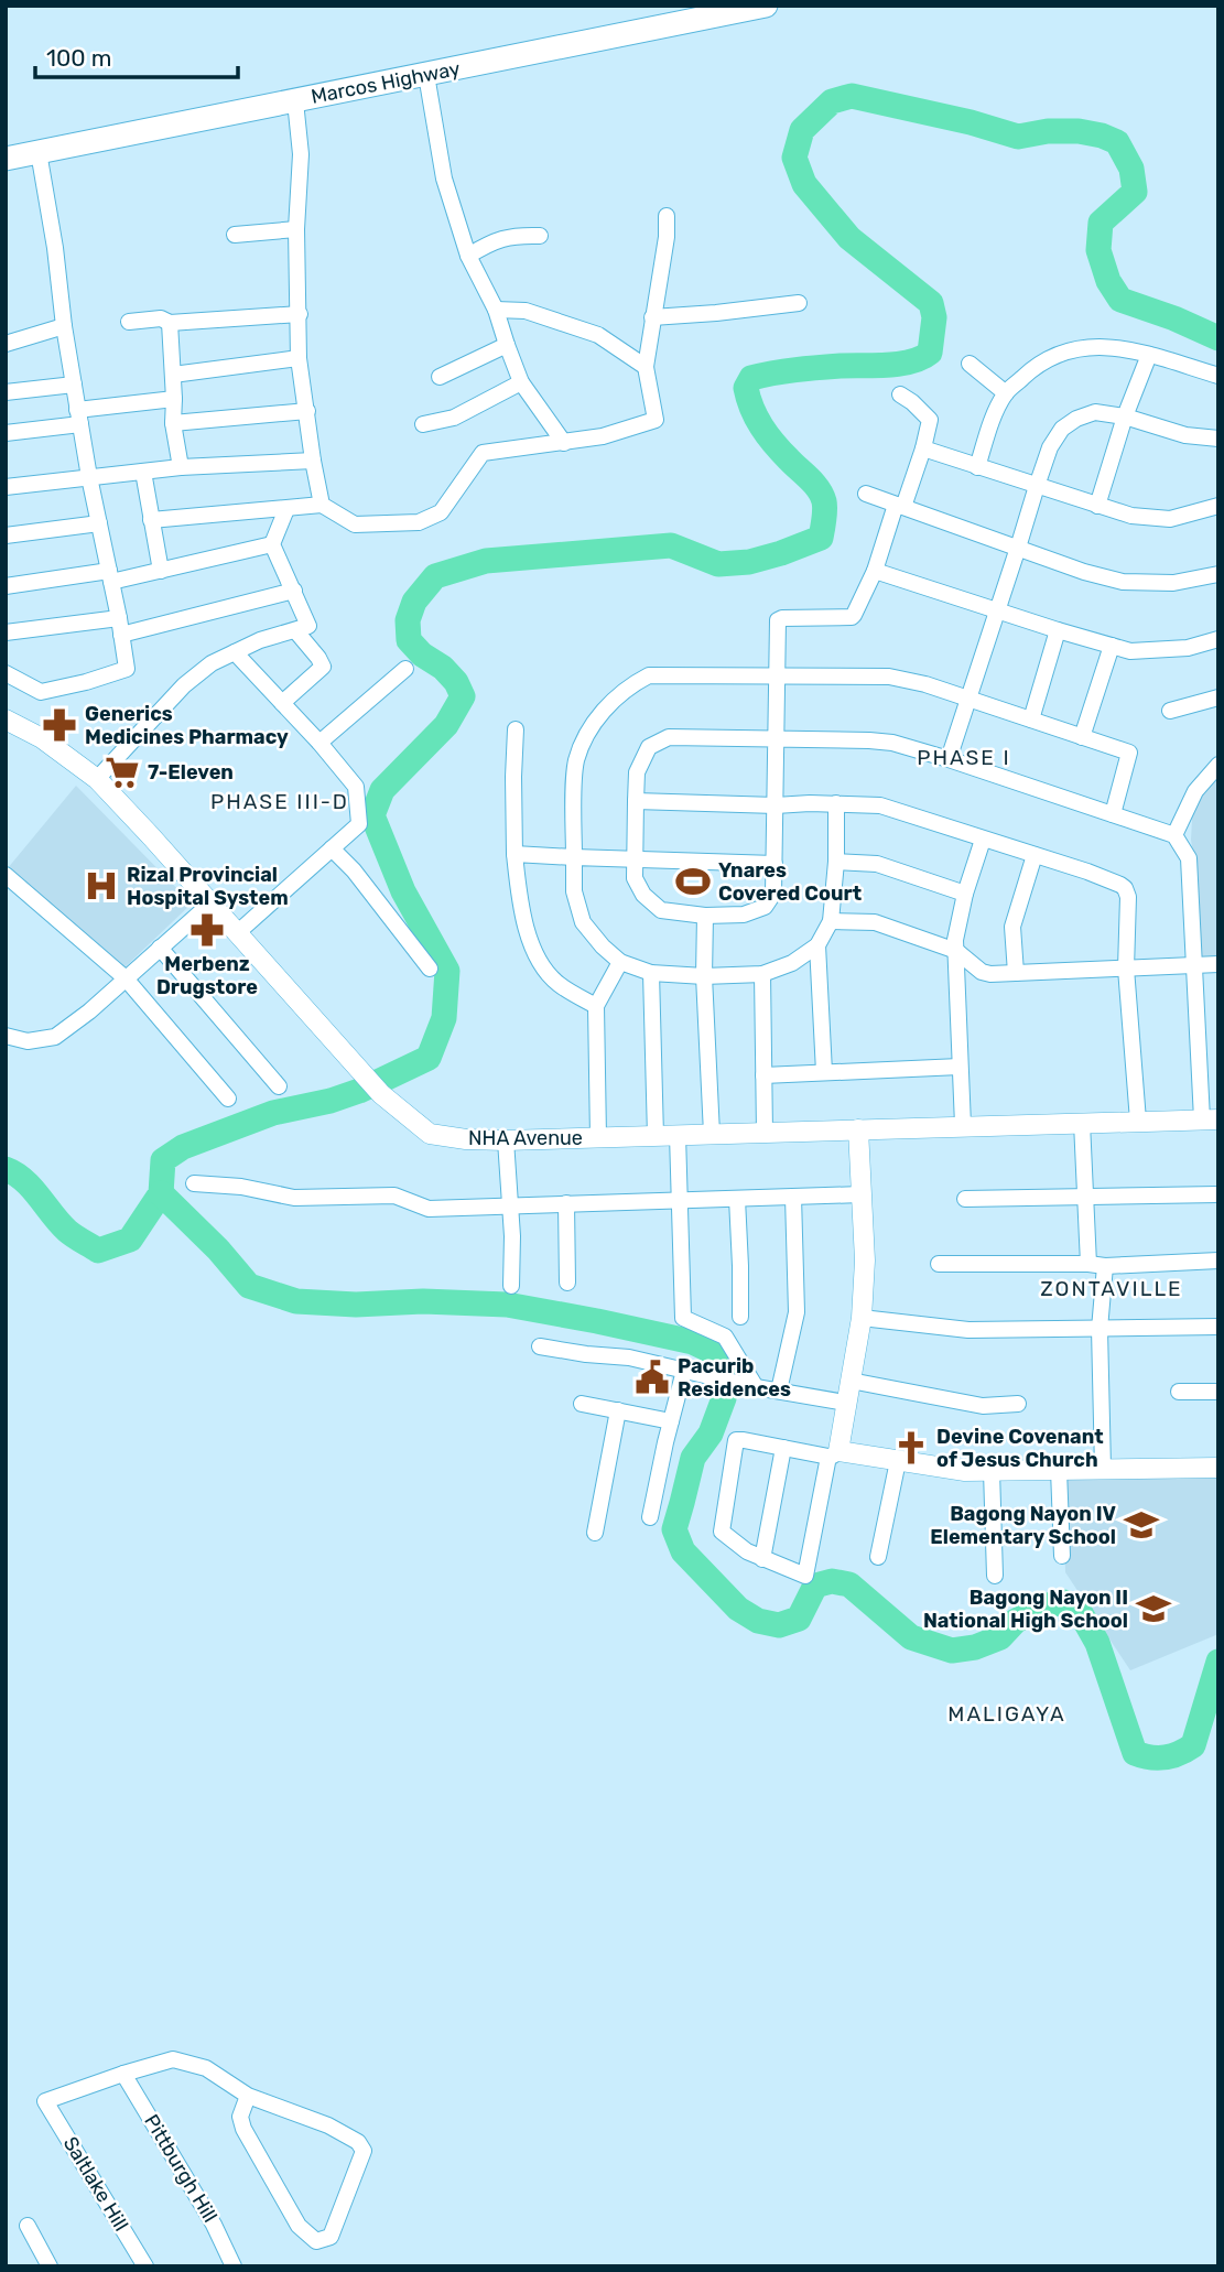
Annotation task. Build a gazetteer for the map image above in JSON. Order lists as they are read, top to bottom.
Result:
{
  "streets": {
    "main road": ["Marcos Highway"],
    "street": ["NHA Avenue", "Pittburgh Hill", "Saltlake Hill"]
  },
  "crossings": [
    ["Pittburgh Hill", "Saltlake Hill"]
  ],
  "districts": [
    "PHASE I",
    "PHASE III-D",
    "ZONTAVILLE",
    "MALIGAYA"
  ],
  "places": {
    "pharmacy": ["Generics Medicines Pharmacy", "Merbenz Drugstore"],
    "supermarket": ["7-Eleven"],
    "sports": ["Ynares Covered Court"],
    "hospital": ["Rizal Provincial Hospital System"],
    "public building": ["Pacurib Residences"],
    "church": ["Devine Covenant of Jesus Church"],
    "school or university": ["Bagong Nayon IV Elementary School", "Bagong Nayon II National High School"]
  },
  "scale_bar": "100 m"
}
